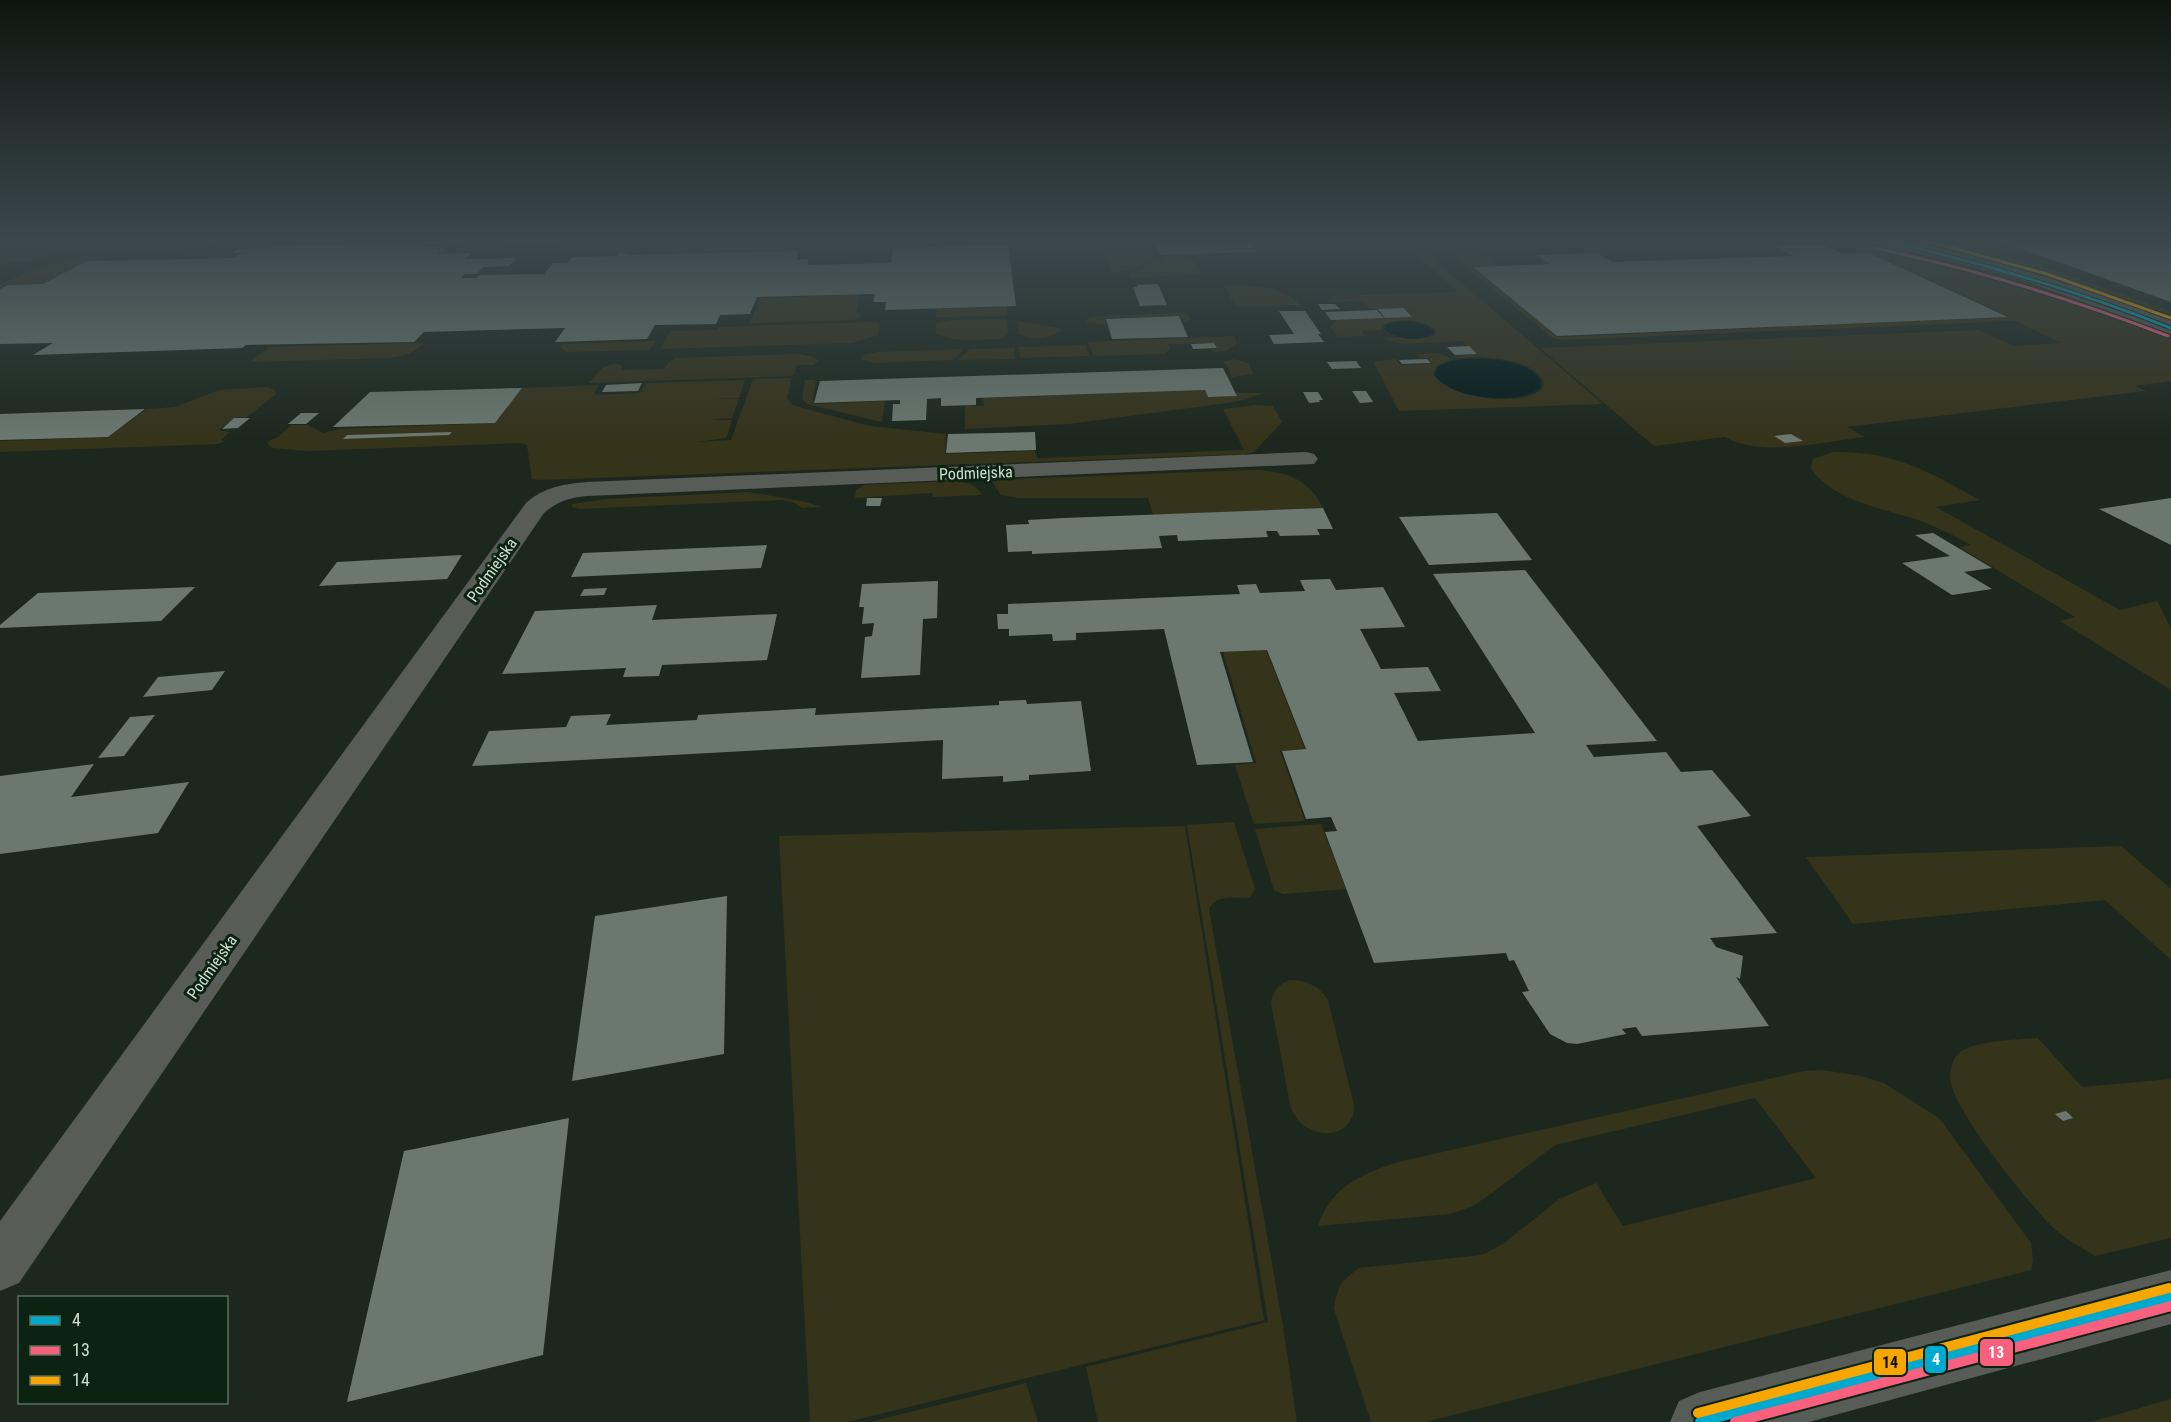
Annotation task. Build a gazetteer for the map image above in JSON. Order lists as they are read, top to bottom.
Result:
{
  "streets": {
    "street": ["Podmiejska"]
  },
  "lines": ["transit line 4", "transit line 13", "transit line 14"],
  "legend": ["4", "13", "14"]
}
